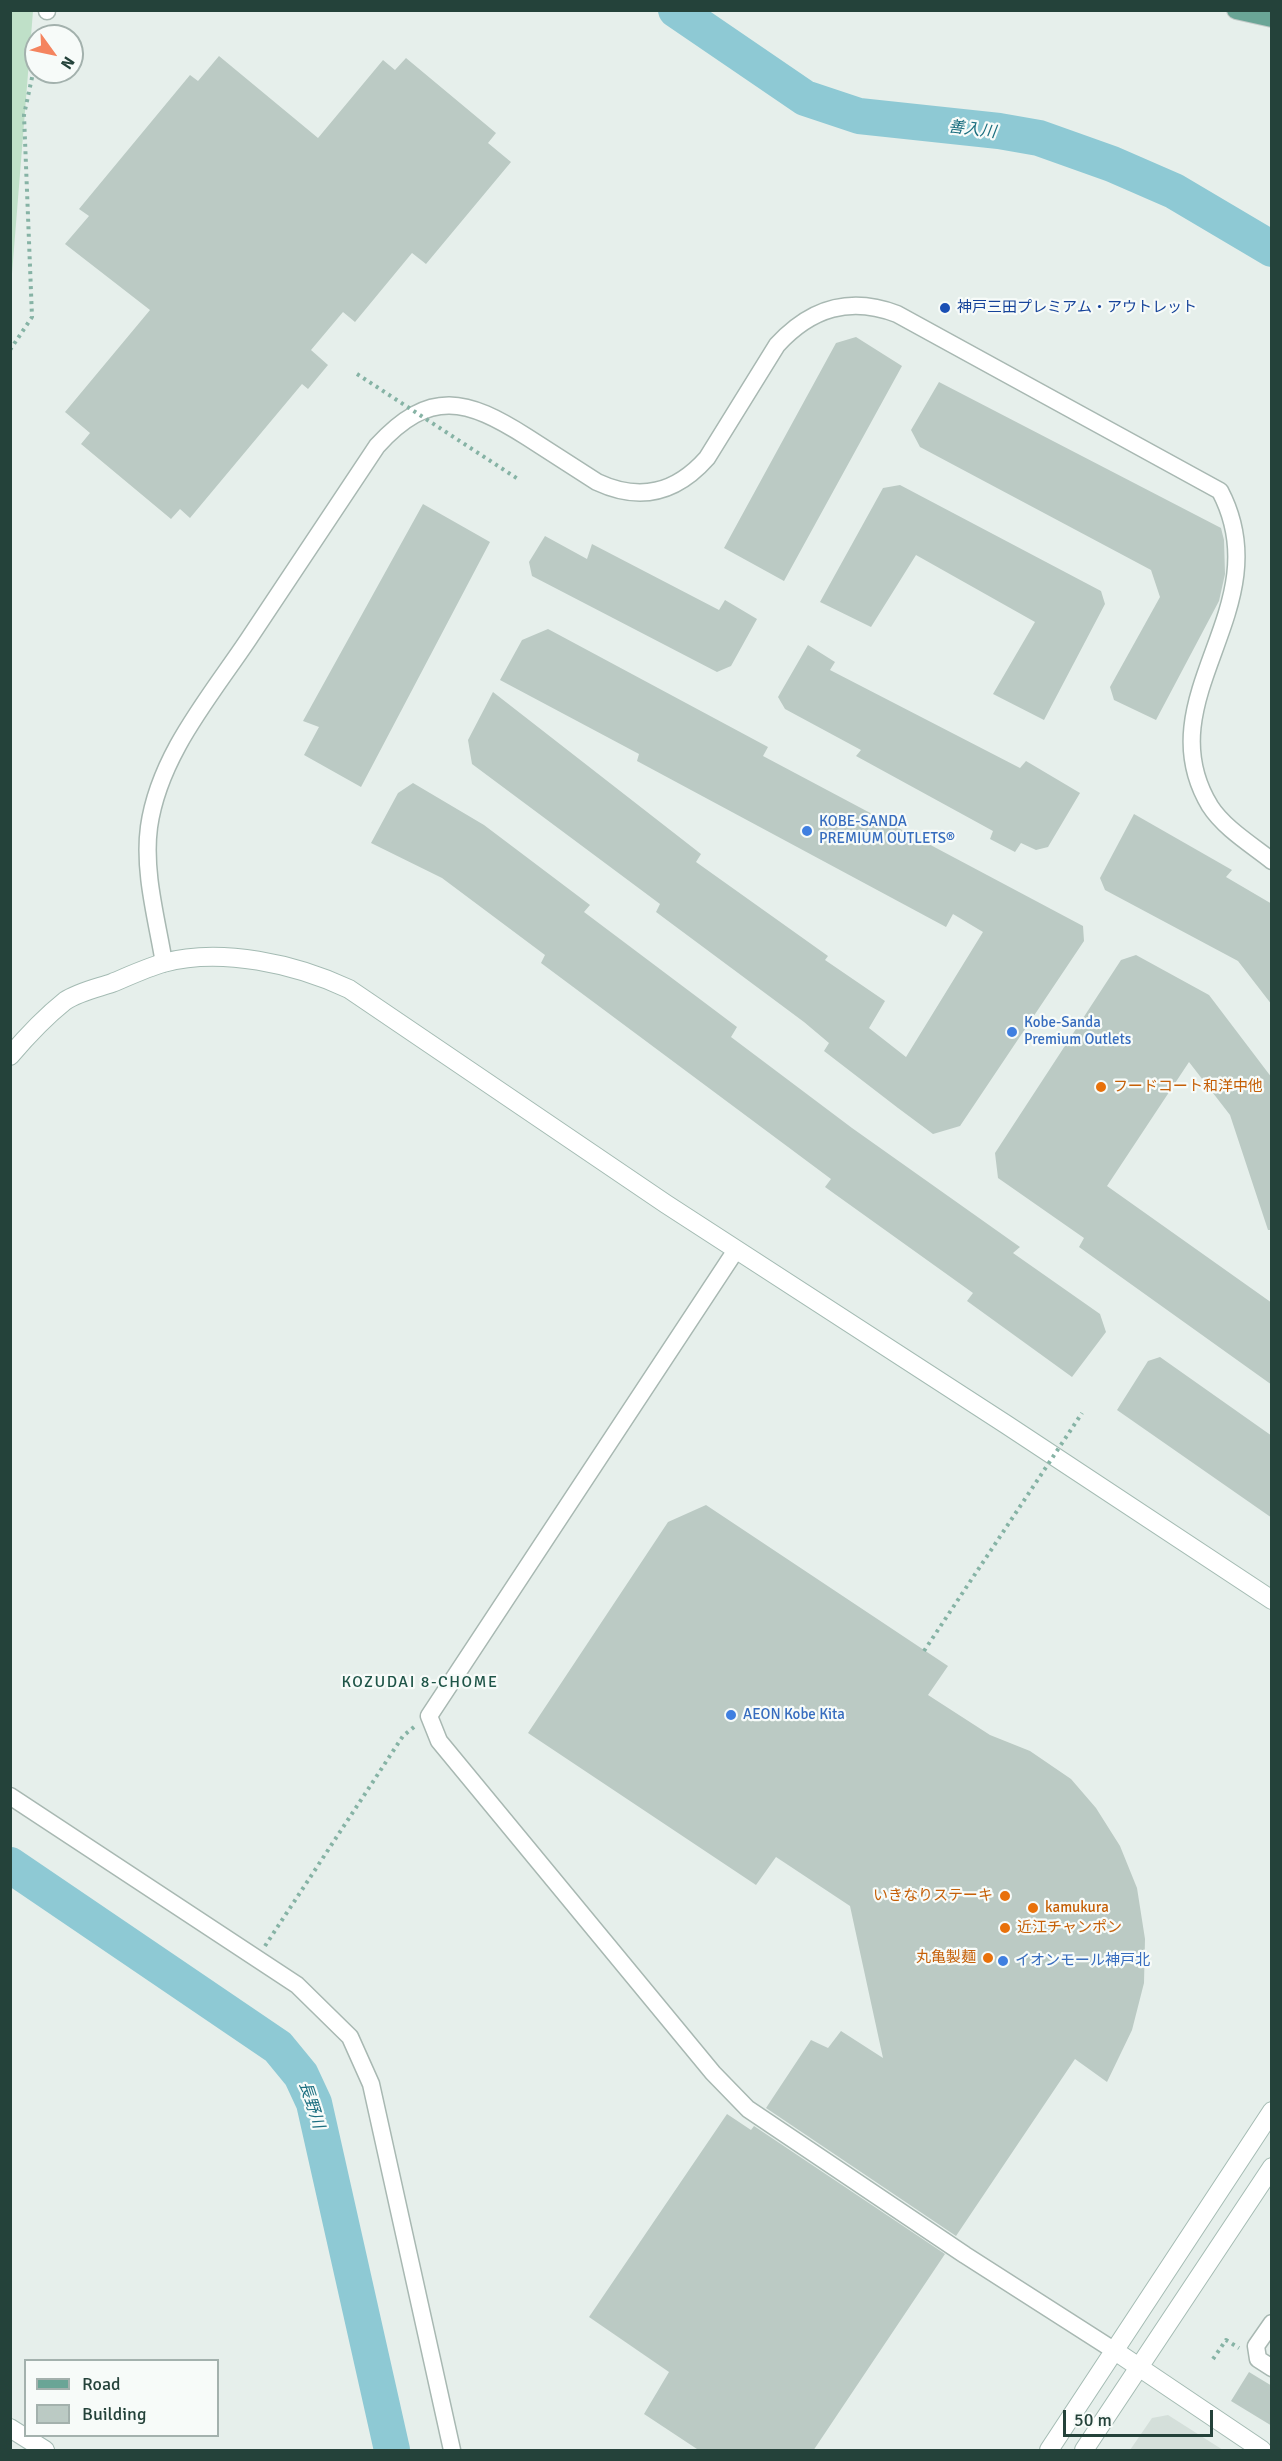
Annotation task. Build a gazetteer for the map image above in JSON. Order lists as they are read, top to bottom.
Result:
{
  "districts": ["KOZUDAI 8-CHOME"],
  "water": ["善入川", "長野川"],
  "places": [
    "神戸三田プレミアム・アウトレット",
    "KOBE-SANDA PREMIUM OUTLETS®",
    "Kobe-Sanda Premium Outlets",
    "フードコート和洋中他",
    "AEON Kobe Kita",
    "いきなりステーキ",
    "kamukura",
    "近江チャンポン",
    "丸亀製麺",
    "イオンモール神戸北"
  ],
  "legend": ["Road", "Building"],
  "scale_bar": "50 m",
  "north": "bottom right"
}
